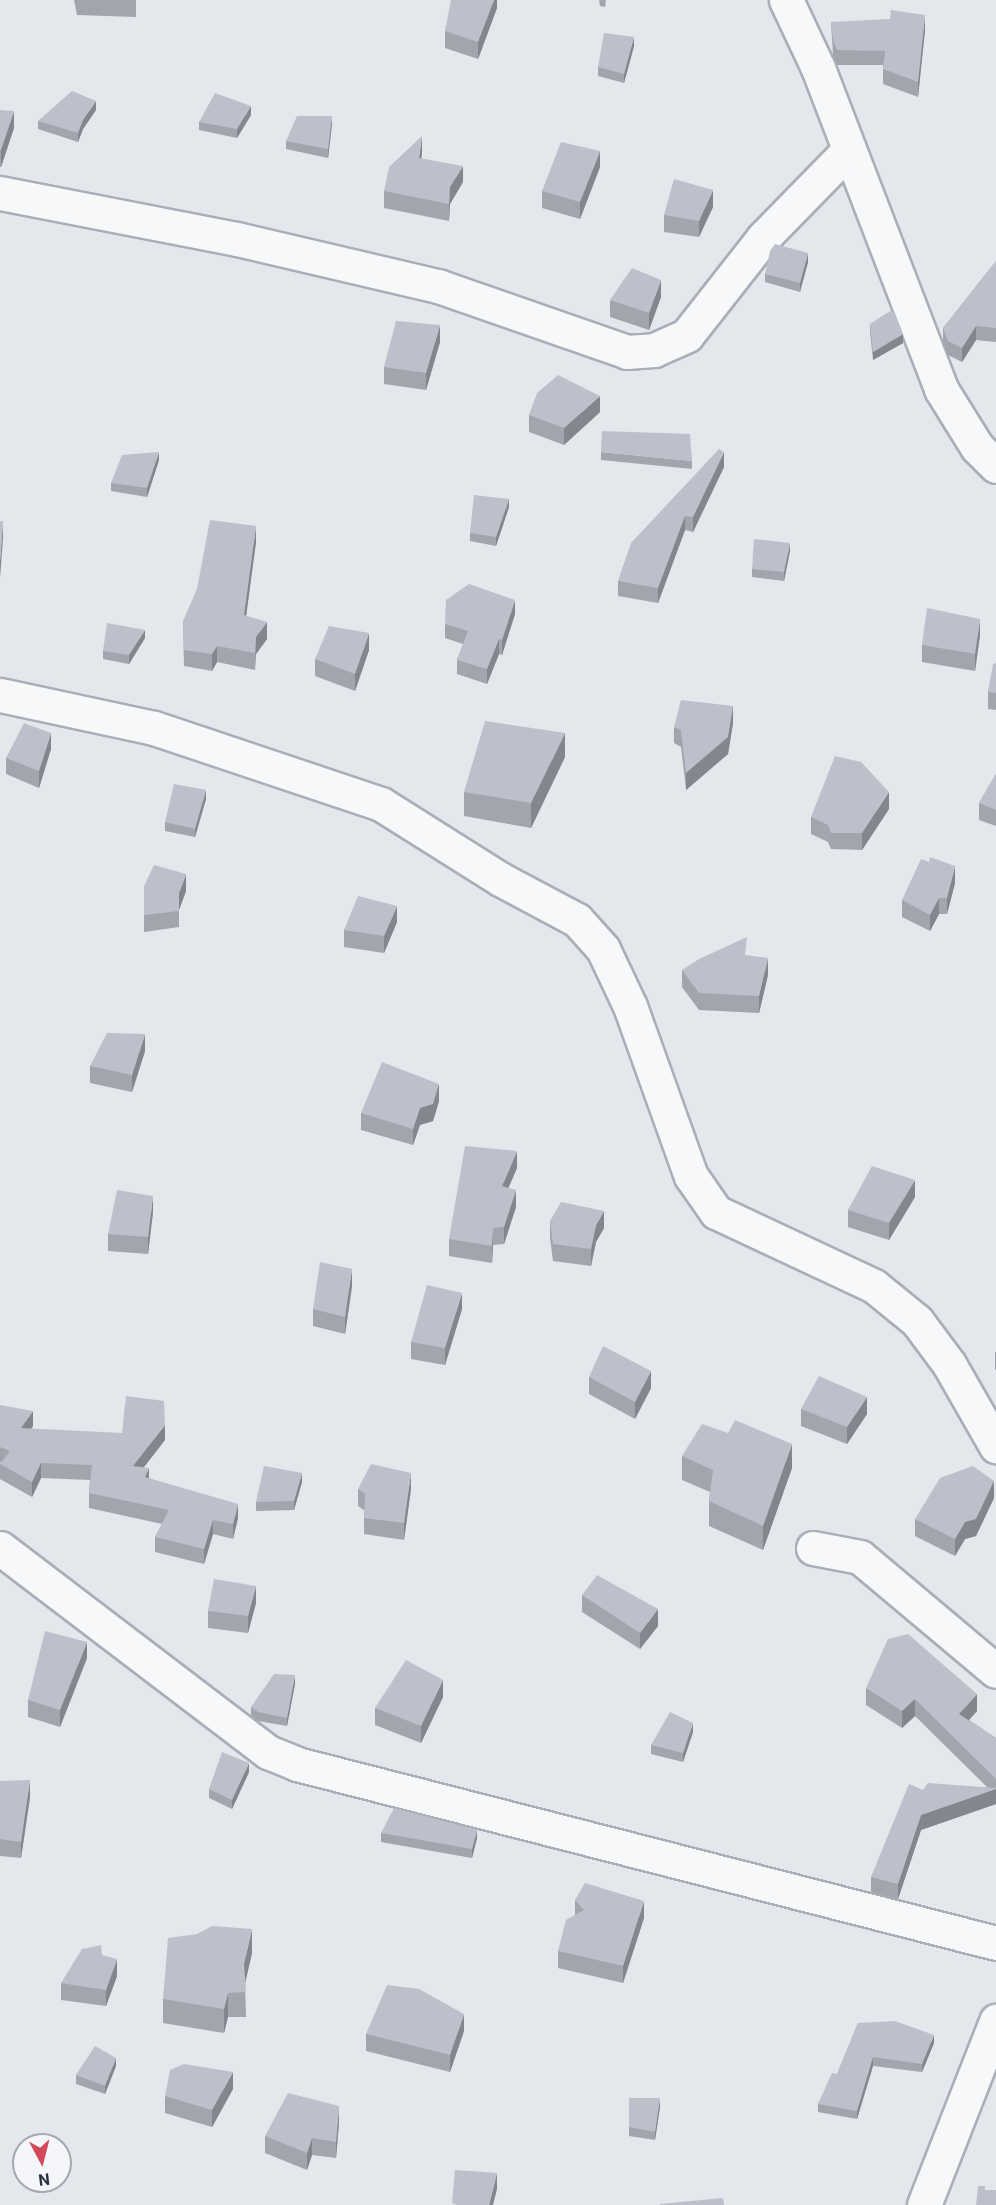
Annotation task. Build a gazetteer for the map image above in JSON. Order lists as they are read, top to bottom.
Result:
{
  "north": "bottom"
}
